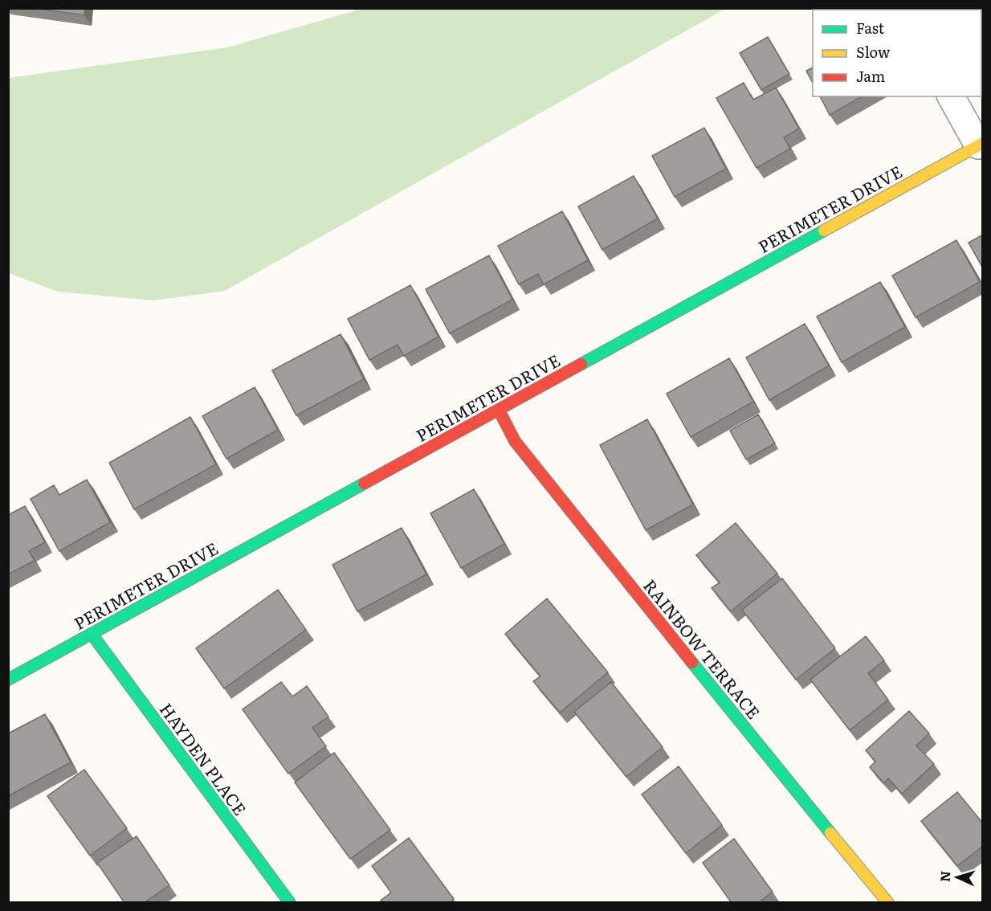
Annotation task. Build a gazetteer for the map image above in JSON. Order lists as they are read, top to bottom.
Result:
{
  "streets": {
    "street": ["PERIMETER DRIVE", "RAINBOW TERRACE", "HAYDEN PLACE"]
  },
  "crossings": [
    ["PERIMETER DRIVE", "RAINBOW TERRACE"],
    ["PERIMETER DRIVE", "HAYDEN PLACE"]
  ],
  "legend": ["Fast", "Slow", "Jam"],
  "north": "left"
}
